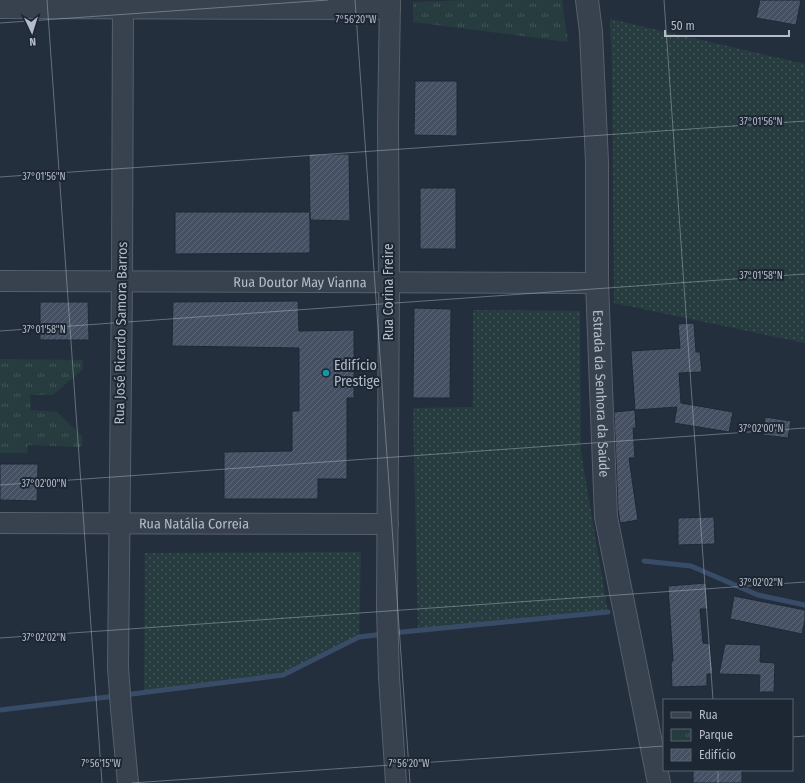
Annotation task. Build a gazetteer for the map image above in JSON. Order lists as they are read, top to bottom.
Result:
{
  "streets": {
    "street": [
      "Rua Doutor May Vianna",
      "Rua Corina Freire",
      "Rua José Ricardo Samora Barros",
      "Estrada da Senhora da Saúde",
      "Rua Natália Correia"
    ]
  },
  "crossings": [
    ["Rua Doutor May Vianna", "Rua Corina Freire"],
    ["Rua Doutor May Vianna", "Rua José Ricardo Samora Barros"],
    ["Rua Doutor May Vianna", "Estrada da Senhora da Saúde"],
    ["Rua Corina Freire", "Rua Natália Correia"],
    ["Rua José Ricardo Samora Barros", "Rua Natália Correia"]
  ],
  "places": ["Edifício Prestige"],
  "legend": ["Rua", "Parque", "Edifício"],
  "scale_bar": "50 m",
  "north": "bottom",
  "coordinates": [
    "7°56'20\"W",
    "37°01'56\"N",
    "37°01'58\"N",
    "37°02'00\"N",
    "37°02'02\"N",
    "7°56'15\"W"
  ]
}
